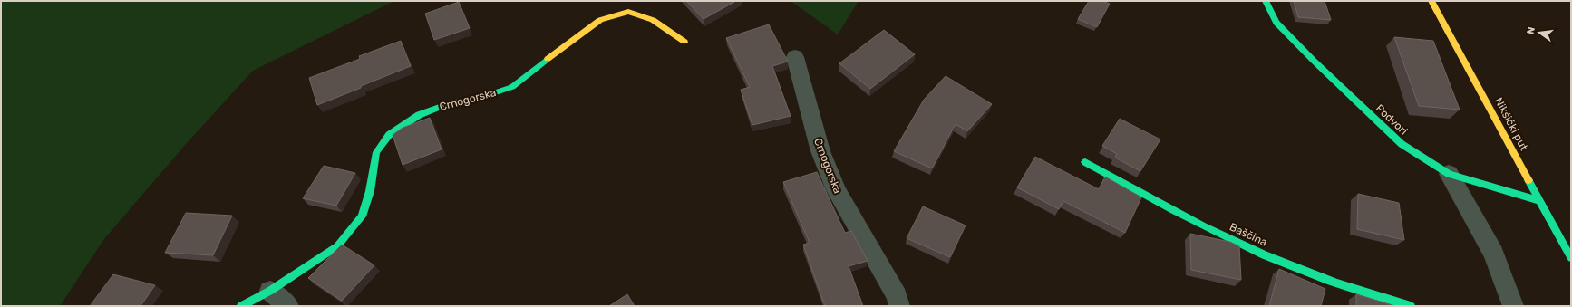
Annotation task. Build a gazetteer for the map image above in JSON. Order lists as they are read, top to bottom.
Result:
{
  "streets": {
    "street": [
      "Crnogorska",
      "Podvori",
      "Nikšićki put",
      "Baščina"
    ]
  },
  "crossings": [
    ["Podvori", "Nikšićki put"]
  ],
  "north": "left"
}
